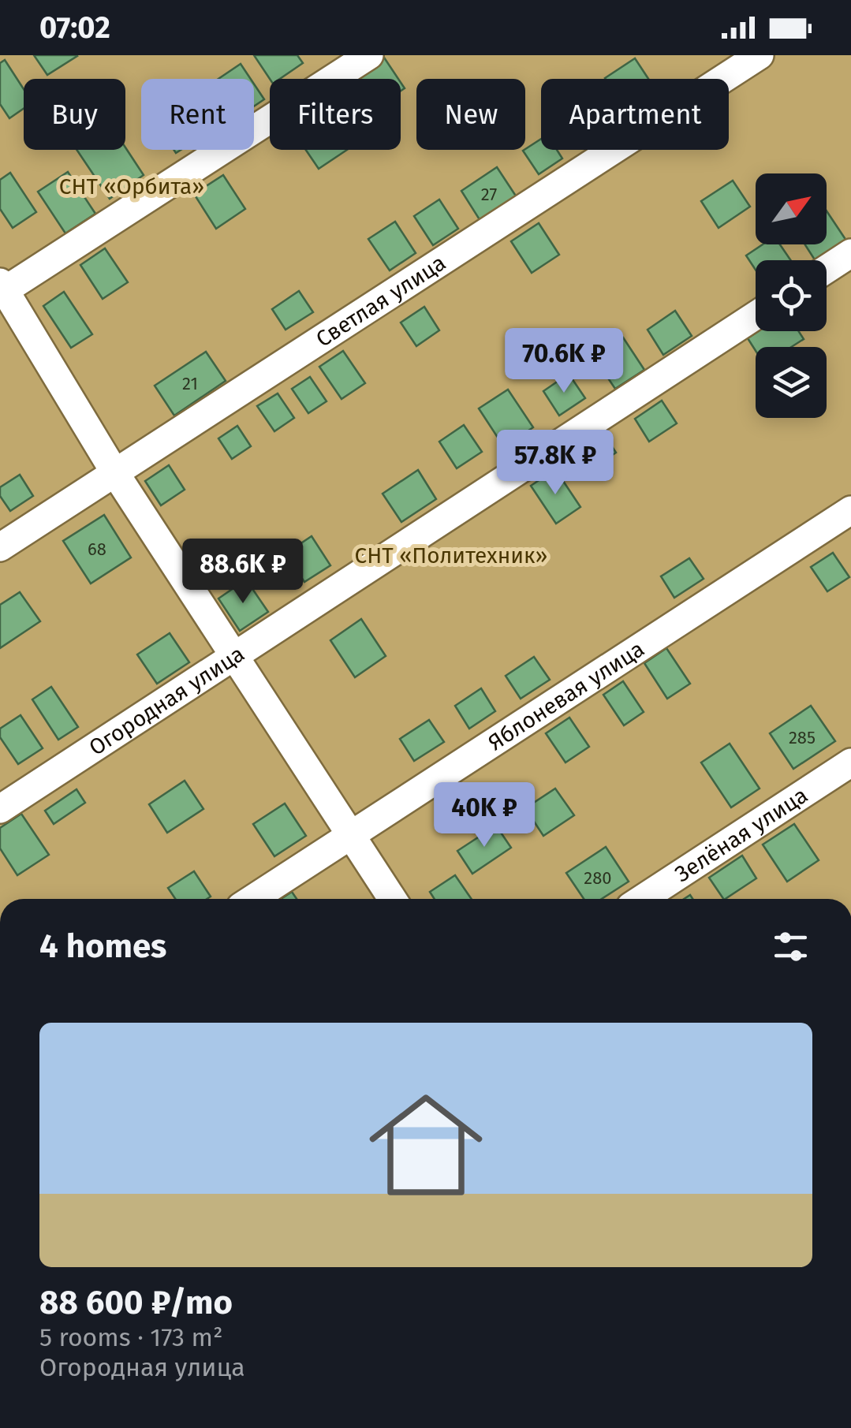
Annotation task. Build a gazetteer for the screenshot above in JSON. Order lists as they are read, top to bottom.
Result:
{
  "streets": {
    "street": [
      "Светлая улица",
      "Яблоневая улица",
      "Огородная улица",
      "Зелёная улица"
    ]
  },
  "parks": ["СНТ «Орбита»", "СНТ «Политехник»"],
  "house_numbers": [
    "27",
    "21",
    "68",
    "285",
    "280"
  ],
  "north": "top right",
  "page": {
    "status": "07:02",
    "chip": [
      "Buy",
      "Rent",
      "Filters",
      "New",
      "Apartment"
    ],
    "price": [
      "70.6K ₽",
      "57.8K ₽",
      "88.6K ₽",
      "40K ₽"
    ],
    "heading": "4 homes",
    "list": [
      {
        "name": "88 600 ₽/mo",
        "note": "5 rooms · 173 m² · Огородная улица"
      }
    ]
  }
}
